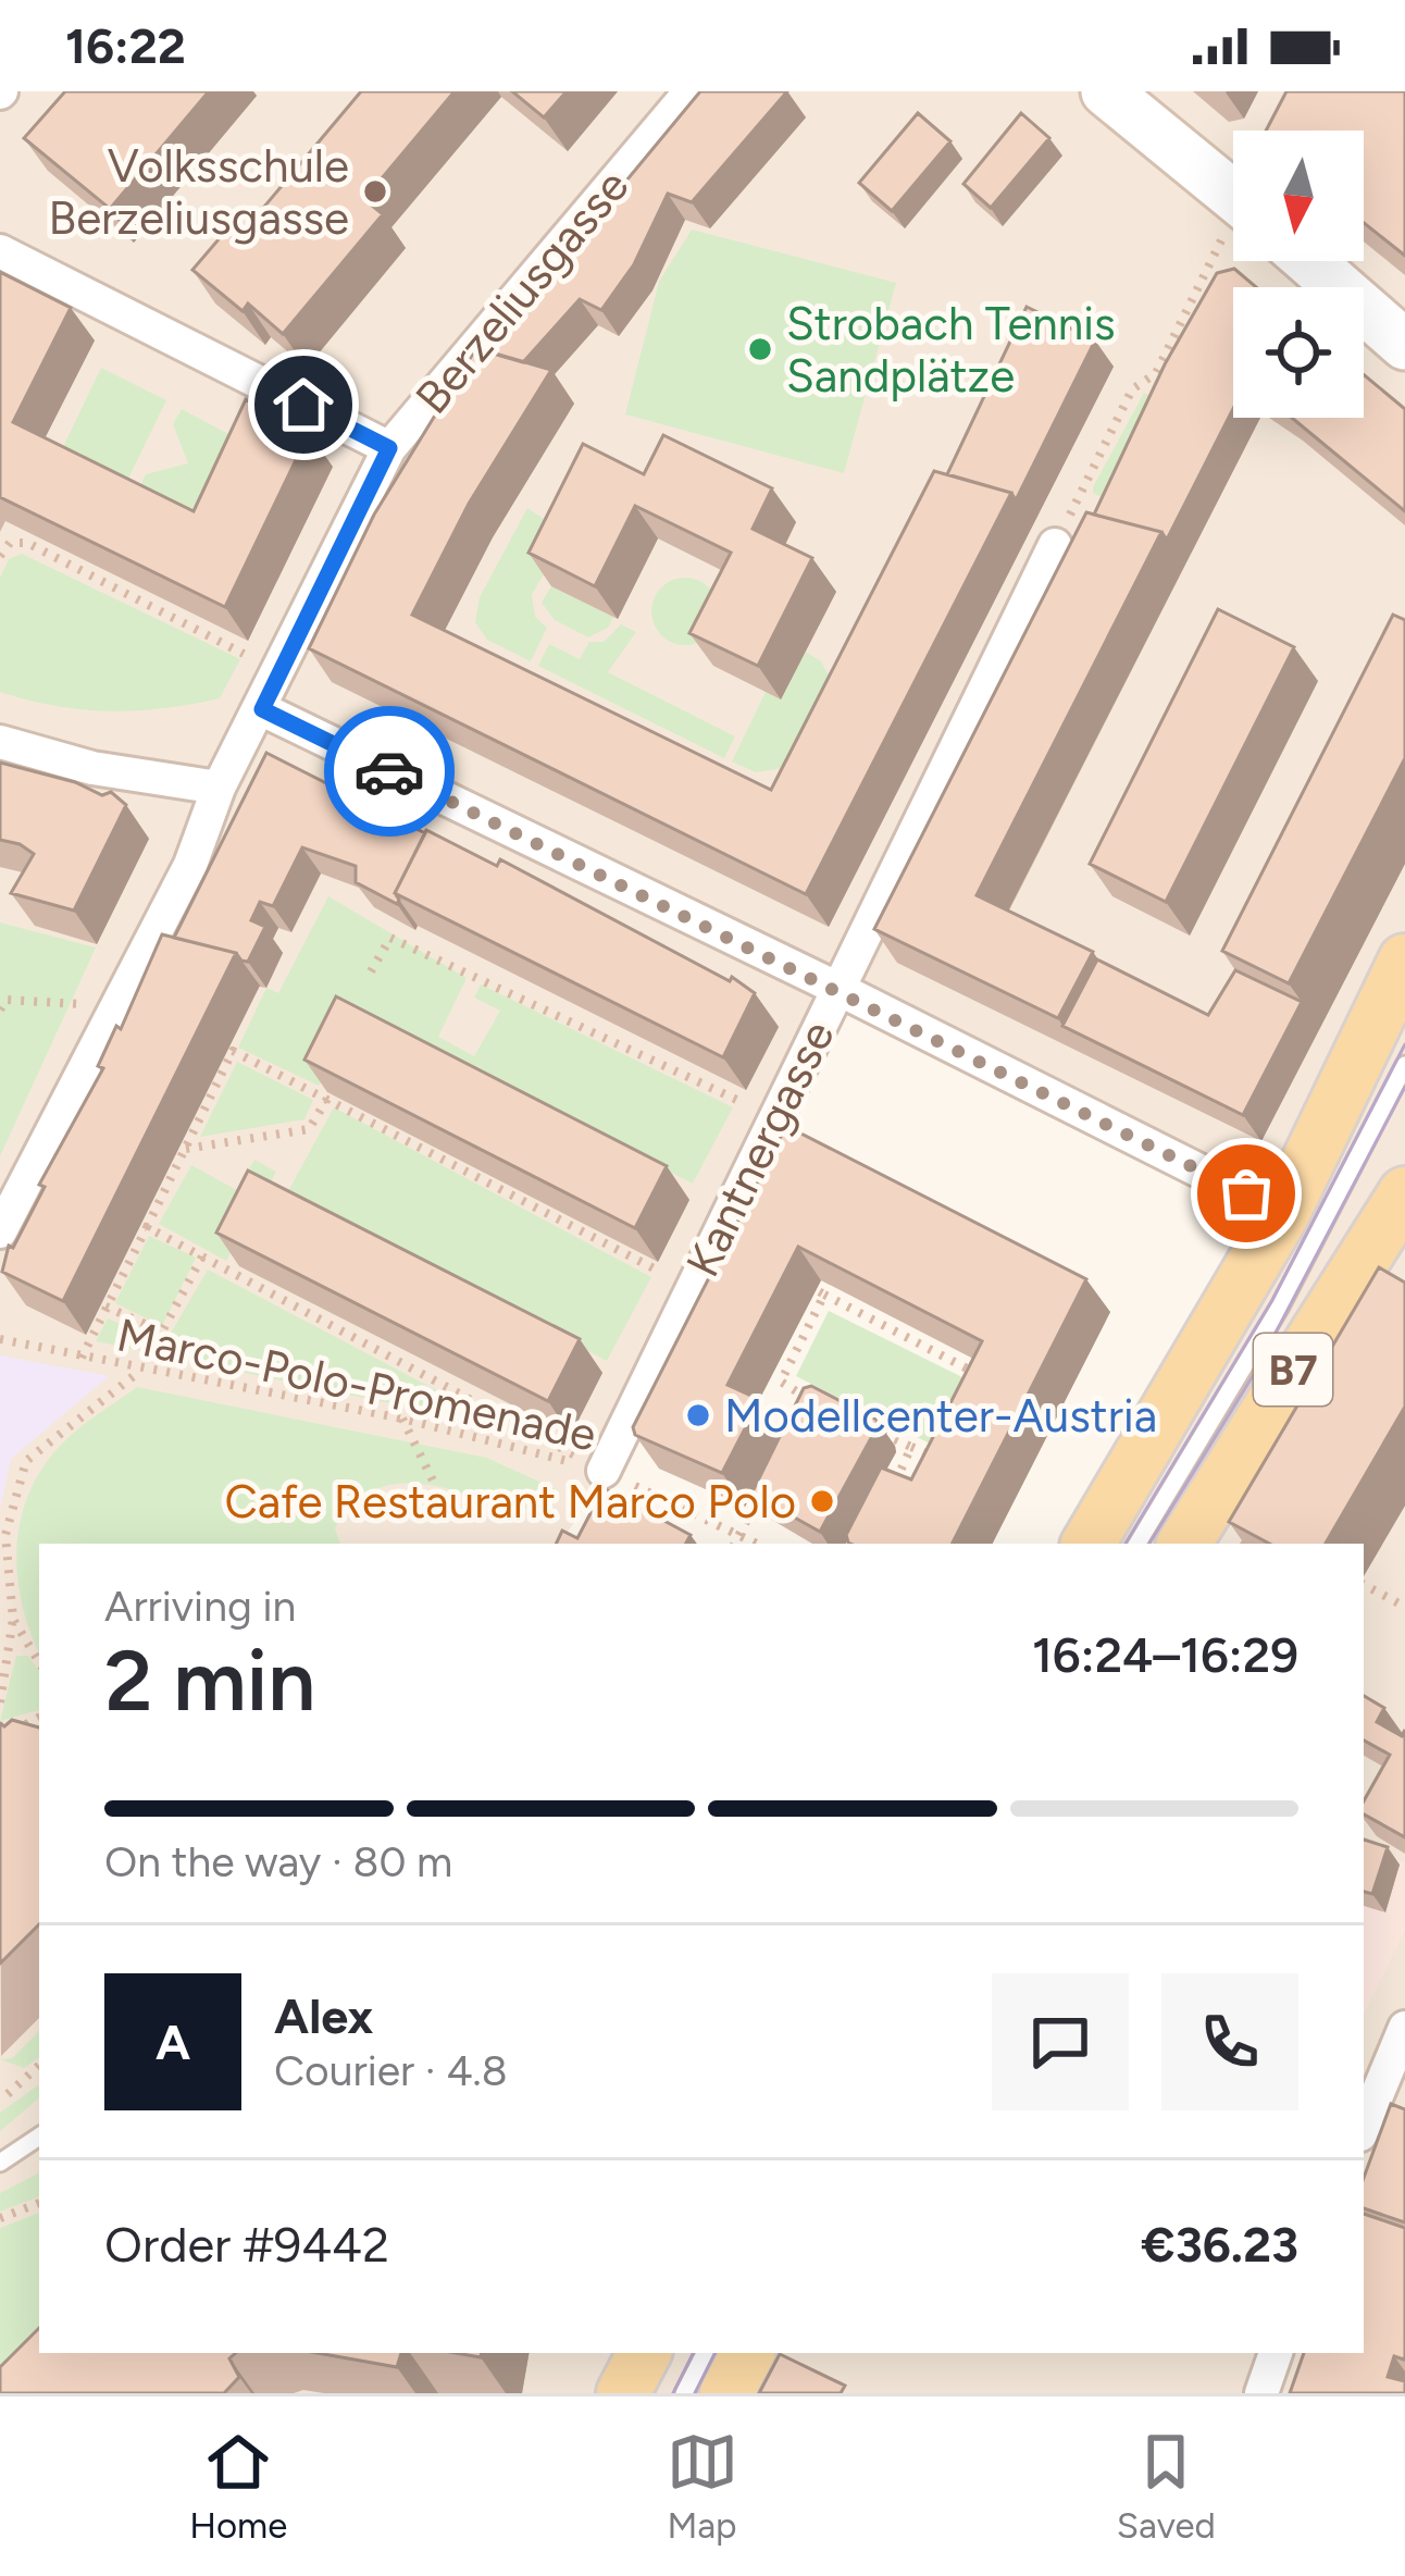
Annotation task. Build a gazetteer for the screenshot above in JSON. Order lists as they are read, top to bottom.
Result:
{
  "streets": {
    "main road": ["B7"],
    "street": ["Berzeliusgasse", "Kantnergasse"],
    "path": ["Marco-Polo-Promenade"]
  },
  "crossings": [
    ["Kantnergasse", "Marco-Polo-Promenade"]
  ],
  "places": [
    "Volksschule Berzeliusgasse",
    "Strobach Tennis Sandplätze",
    "Modellcenter-Austria",
    "Cafe Restaurant Marco Polo"
  ],
  "north": "bottom",
  "page": {
    "status": "16:22",
    "heading": ["2 min", "Arriving in", "16:24–16:29"],
    "panel": [
      "Alex",
      "Courier · 4.8",
      "Order #9442",
      "€36.23"
    ],
    "bar": "On the way · 80 m",
    "round": "A",
    "tabs": ["Home", "Map", "Saved"]
  }
}
